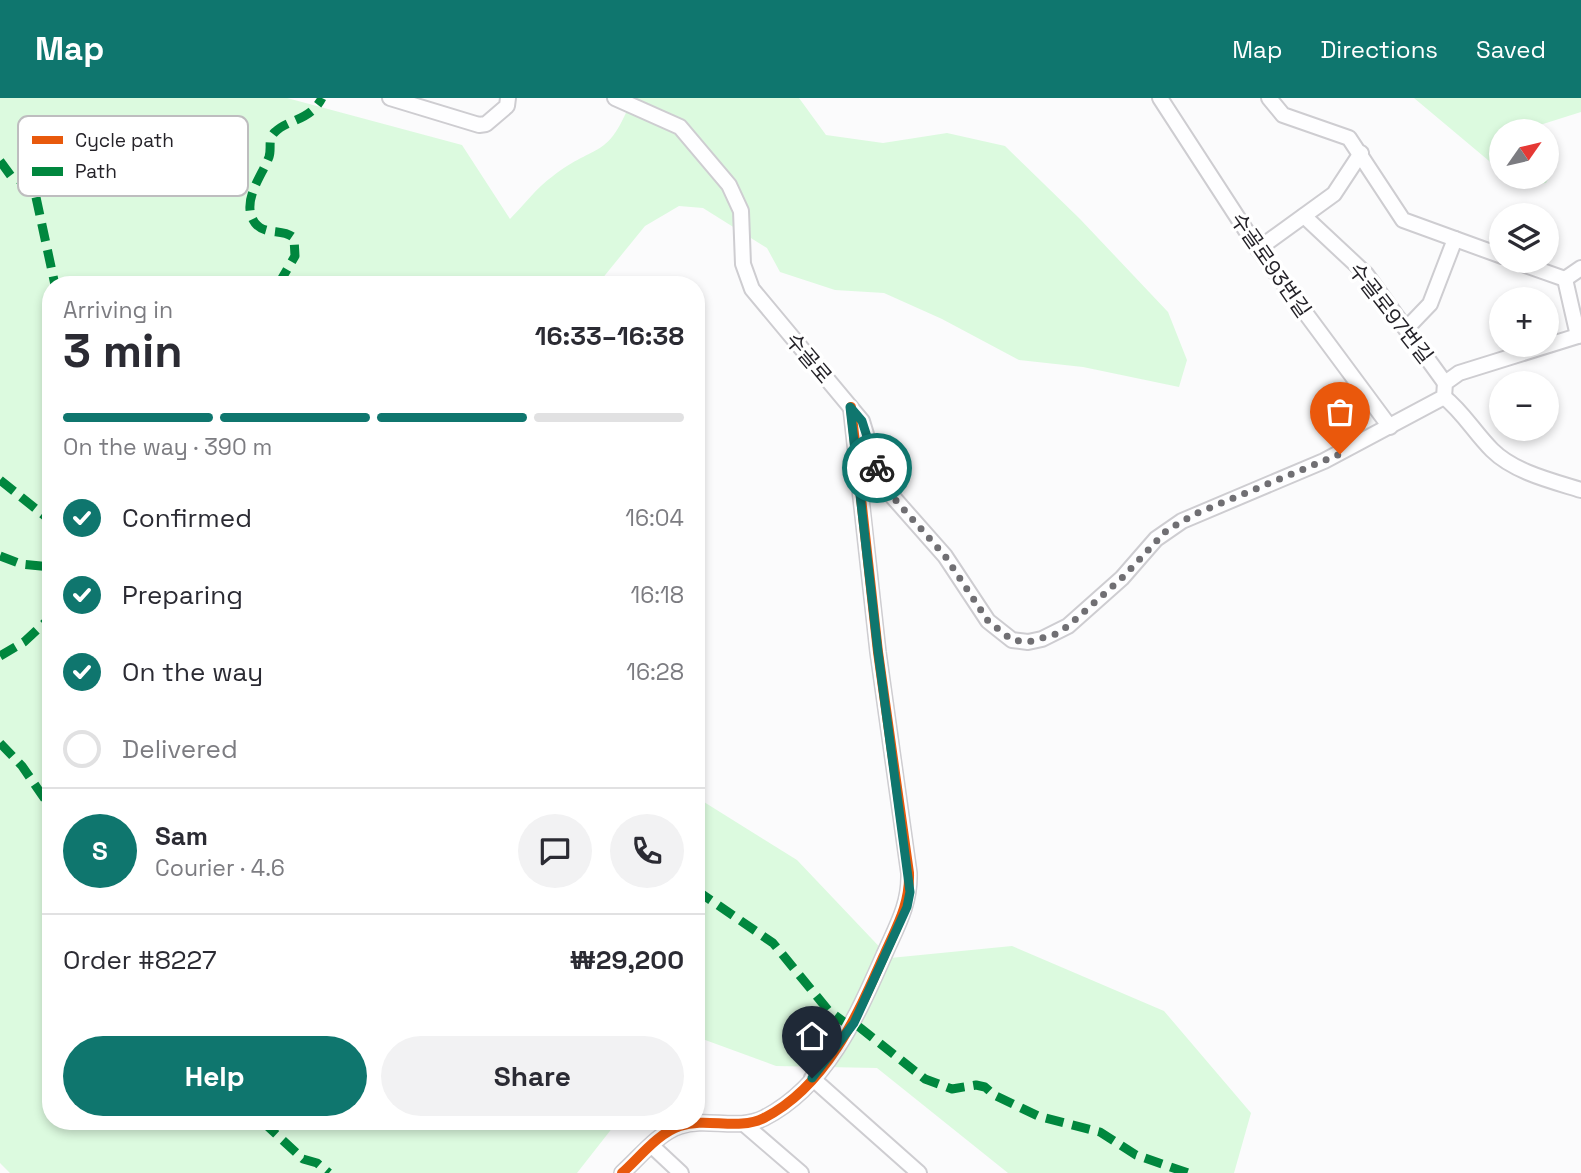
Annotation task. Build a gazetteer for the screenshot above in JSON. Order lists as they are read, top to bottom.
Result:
{
  "streets": {
    "street": ["수골로93번길", "수골로97번길", "수골로"]
  },
  "crossings": [
    ["수골로93번길", "수골로"],
    ["수골로97번길", "수골로"]
  ],
  "legend": ["Cycle path", "Path"],
  "north": "top right",
  "page": {
    "header": "Map",
    "nav": ["Map", "Directions", "Saved"],
    "map_buttons": ["+", "−"],
    "heading": ["3 min", "Arriving in", "16:33–16:38"],
    "panel": [
      "Sam",
      "Courier · 4.6",
      "Order #8227",
      "₩29,200"
    ],
    "bar": "On the way · 390 m",
    "list": [
      ["Confirmed", "16:04"],
      ["Preparing", "16:18"],
      ["On the way", "16:28"],
      "Delivered"
    ],
    "round": "S",
    "buttons": ["Help", "Share"]
  }
}
